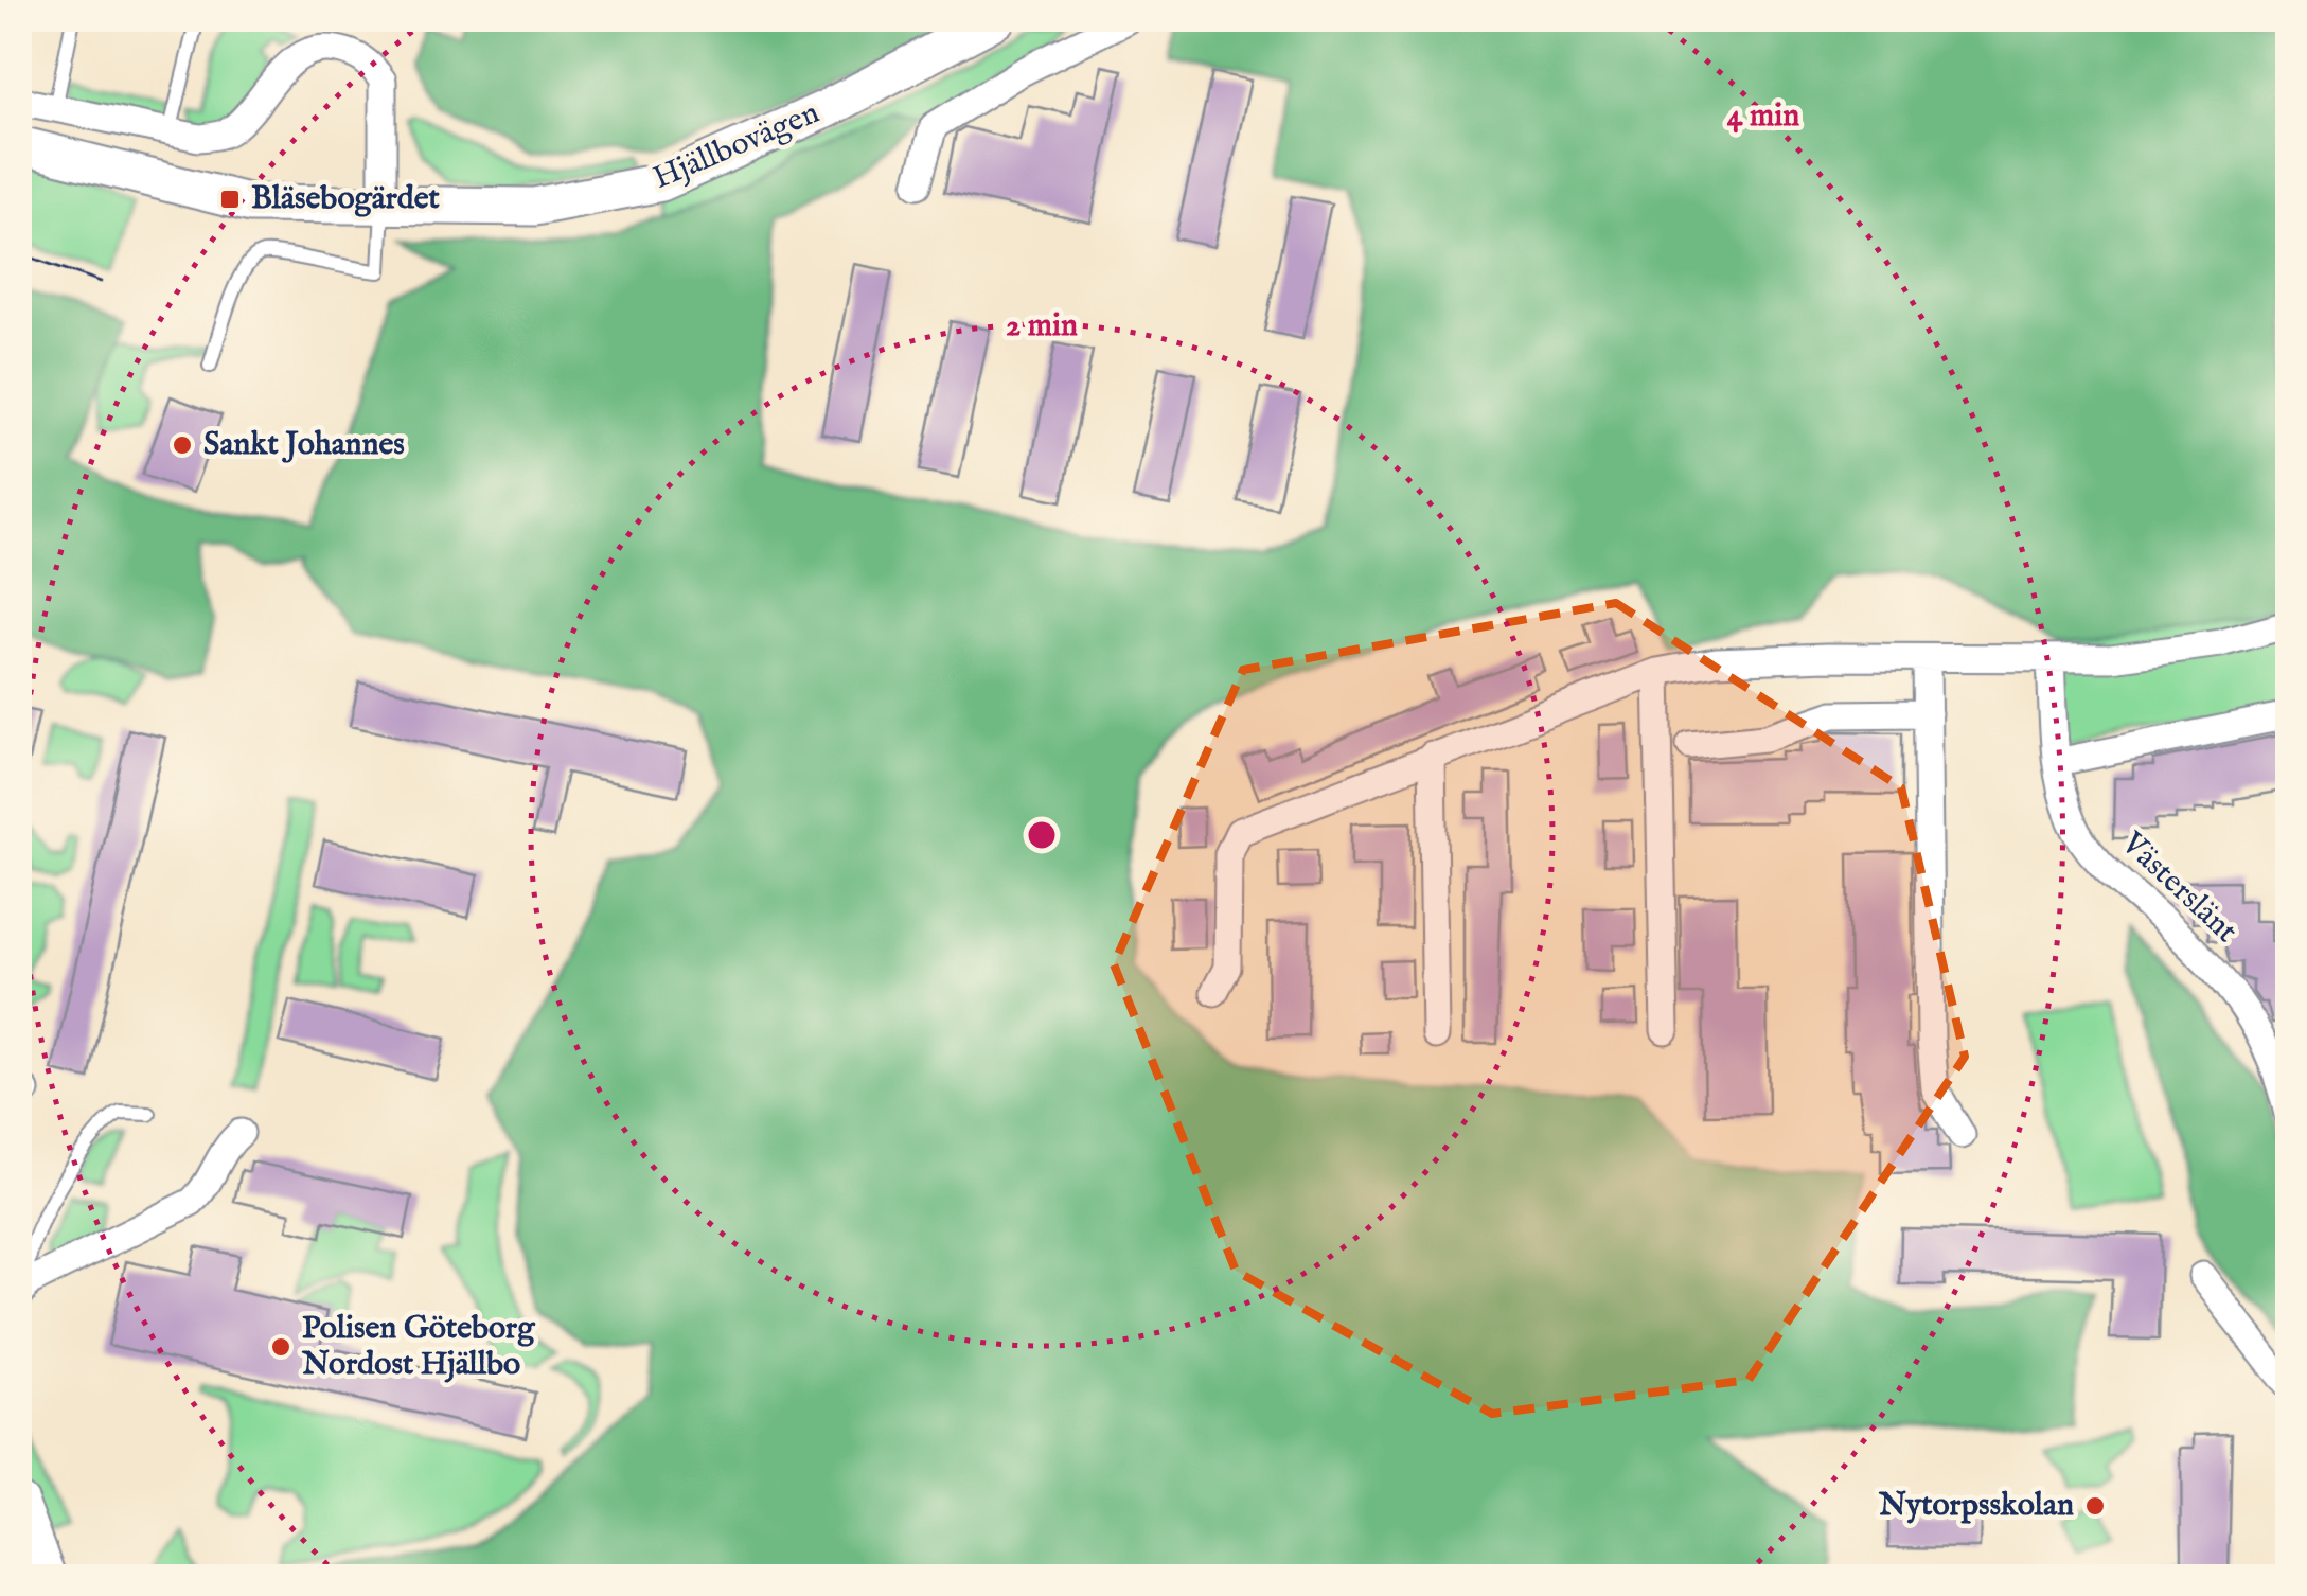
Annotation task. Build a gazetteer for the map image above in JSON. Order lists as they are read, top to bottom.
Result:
{
  "streets": {
    "street": ["Hjällbovägen", "Västerslänt"]
  },
  "places": {
    "transit": ["Bläsebogärdet"],
    "other": ["Sankt Johannes", "Polisen Göteborg Nordost Hjällbo", "Nytorpsskolan"]
  },
  "rings": ["4 min", "2 min"]
}
